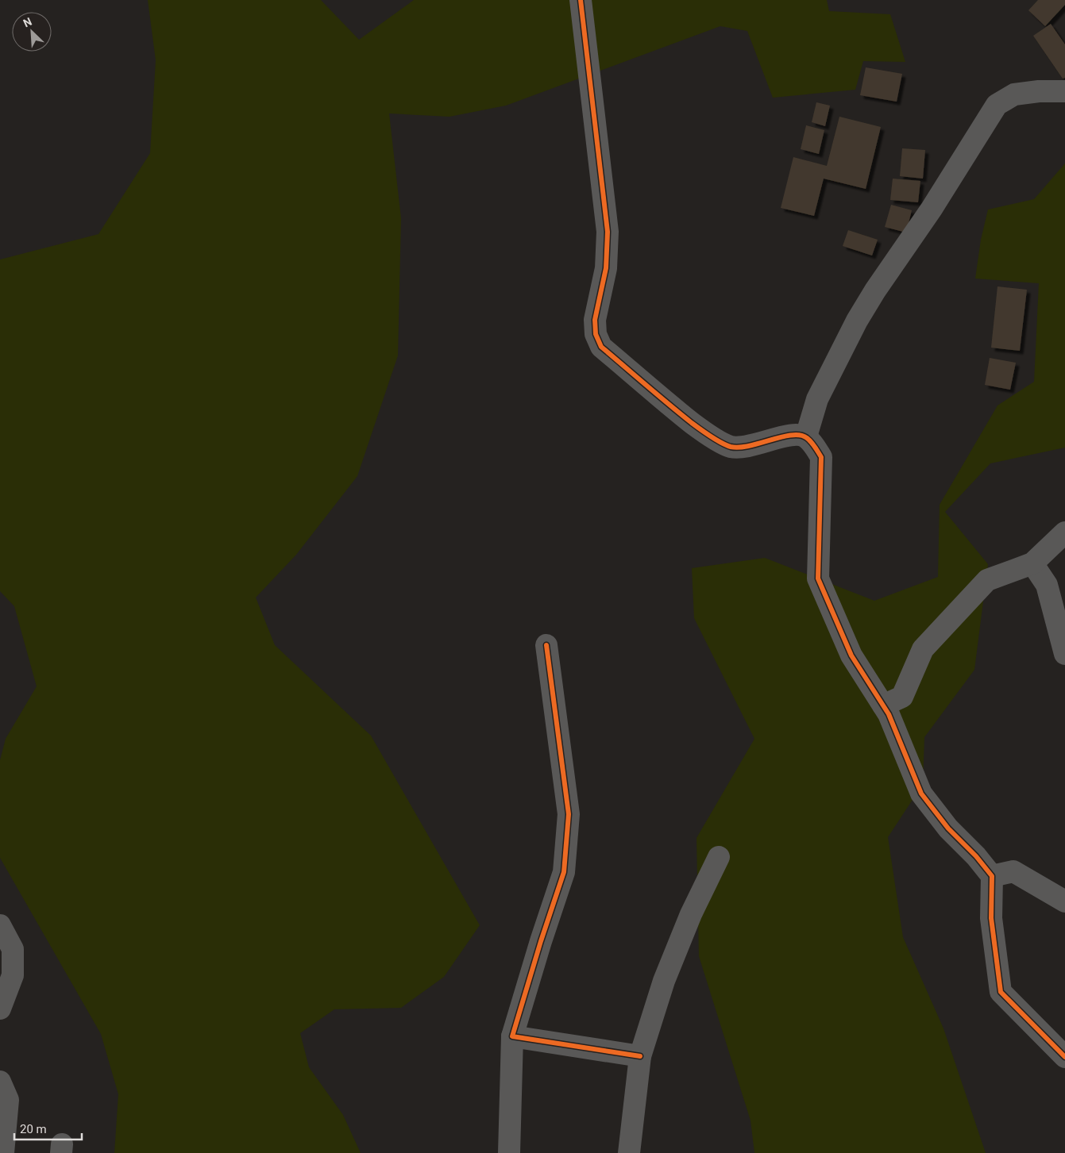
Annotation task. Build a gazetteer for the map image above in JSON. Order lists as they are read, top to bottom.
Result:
{
  "scale_bar": "20 m",
  "north": "top left"
}
